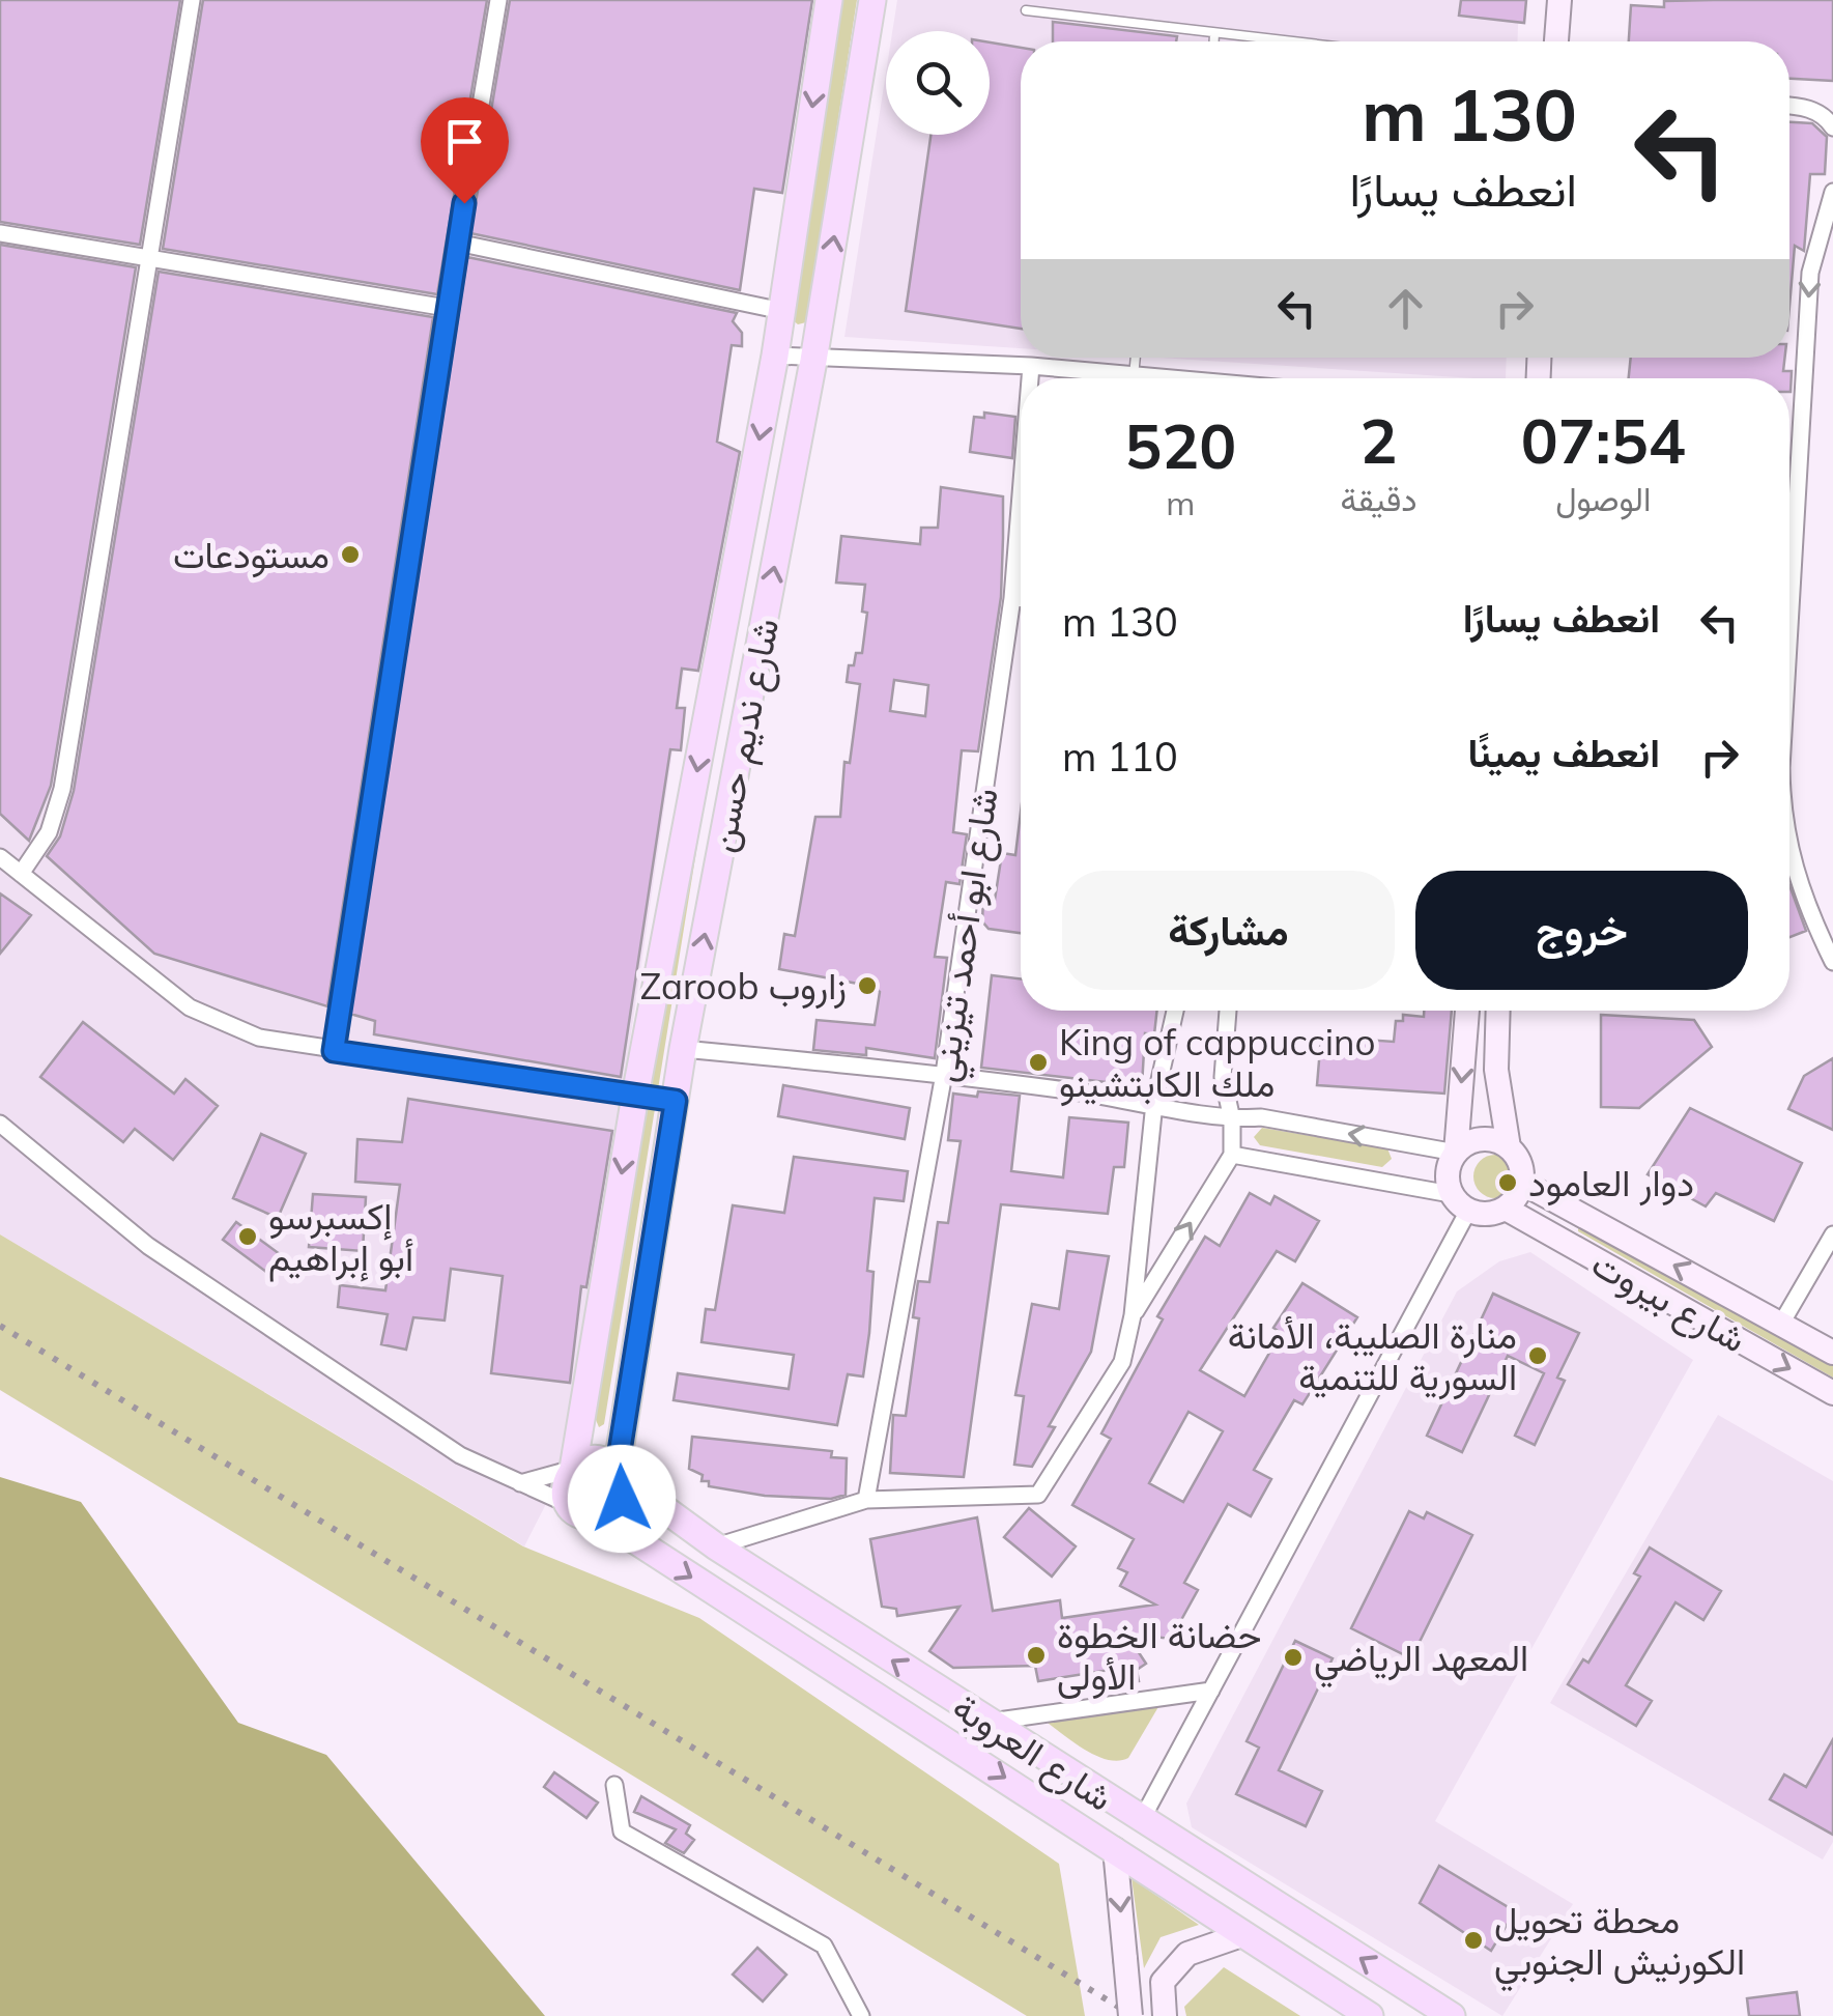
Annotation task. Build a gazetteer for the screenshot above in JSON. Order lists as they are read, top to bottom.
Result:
{
  "streets": {
    "main road": ["شارع نديم حسن", "شارع بيروت", "شارع العروبة"],
    "street": ["شارع ابو أحمد تيزيني"]
  },
  "crossings": [
    ["شارع نديم حسن", "شارع العروبة"]
  ],
  "places": [
    "مستودعات",
    "Zaroob زاروب",
    "King of cappuccino ملك الكابتشينو",
    "دوار العامود",
    "إكسبرسو أبو إبراهيم",
    "منارة الصليبة، الأمانة السورية للتنمية",
    "حضانة الخطوة الأولى",
    "المعهد الرياضي",
    "محطة تحويل الكورنيش الجنوبي"
  ],
  "page": {
    "turn": ["130 m", "انعطف يسارًا"],
    "eta": [
      "07:54",
      "الوصول",
      "2",
      "دقيقة",
      "520",
      "m"
    ],
    "list": [
      {
        "name": "انعطف يسارًا",
        "value": "130 m"
      },
      {
        "name": "انعطف يمينًا",
        "value": "110 m"
      }
    ],
    "buttons": ["خروج", "مشاركة"]
  }
}
